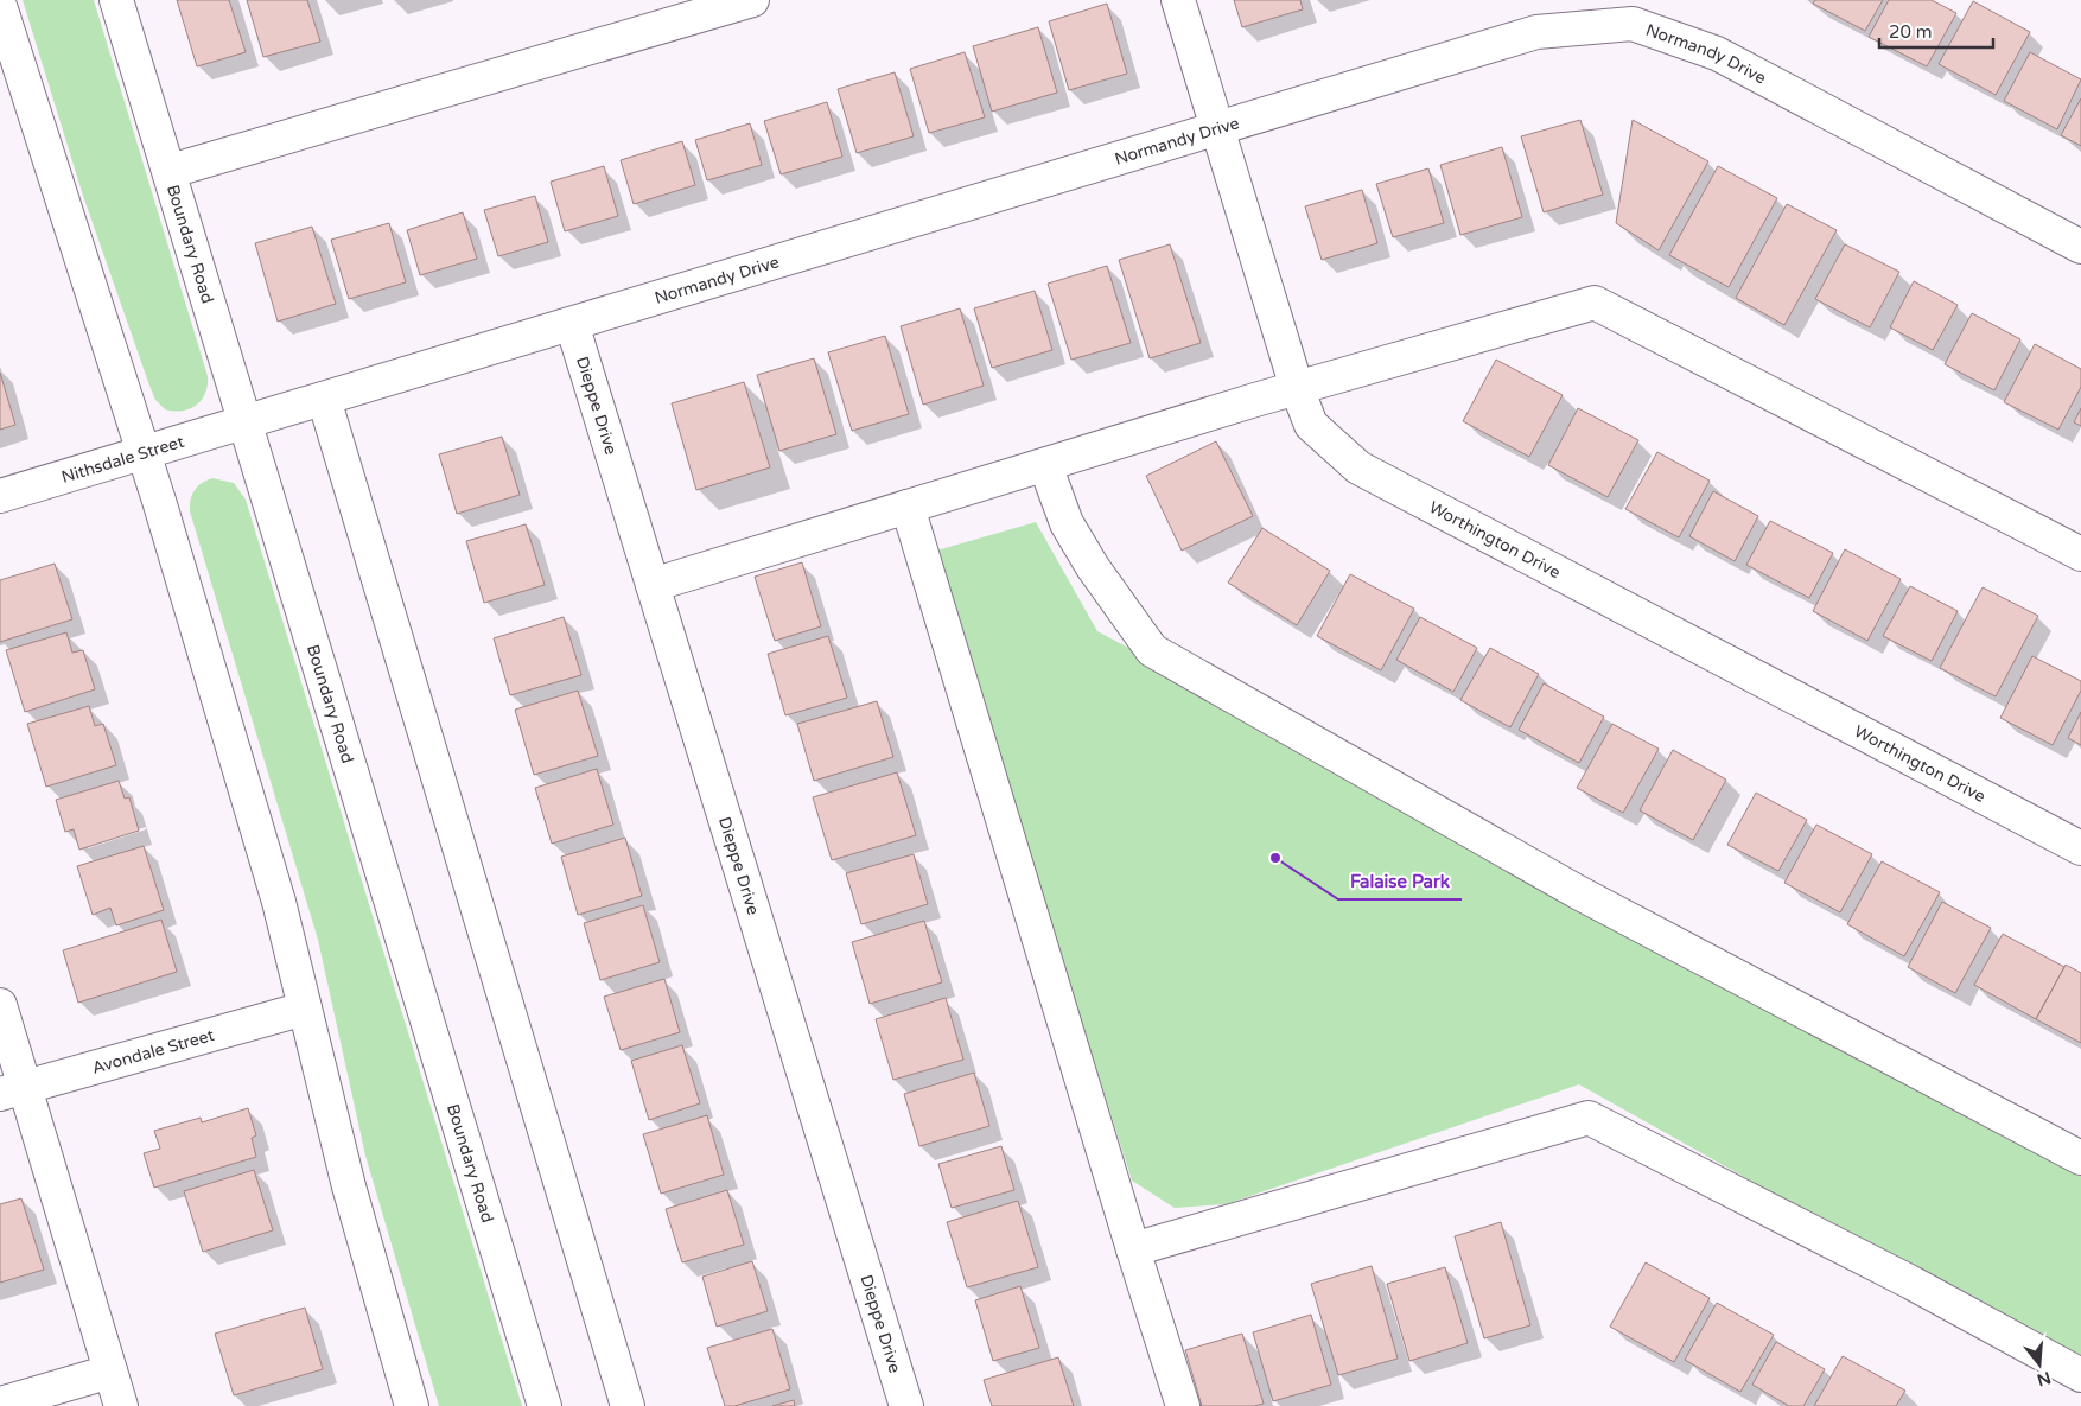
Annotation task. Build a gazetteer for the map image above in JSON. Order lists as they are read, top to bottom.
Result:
{
  "streets": {
    "street": [
      "Normandy Drive",
      "Boundary Road",
      "Dieppe Drive",
      "Nithsdale Street",
      "Worthington Drive",
      "Avondale Street"
    ]
  },
  "crossings": [
    ["Normandy Drive", "Boundary Road"],
    ["Normandy Drive", "Dieppe Drive"],
    ["Normandy Drive", "Nithsdale Street"],
    ["Normandy Drive", "Worthington Drive"],
    ["Boundary Road", "Nithsdale Street"]
  ],
  "places": ["Falaise Park"],
  "scale_bar": "20 m",
  "north": "bottom"
}
